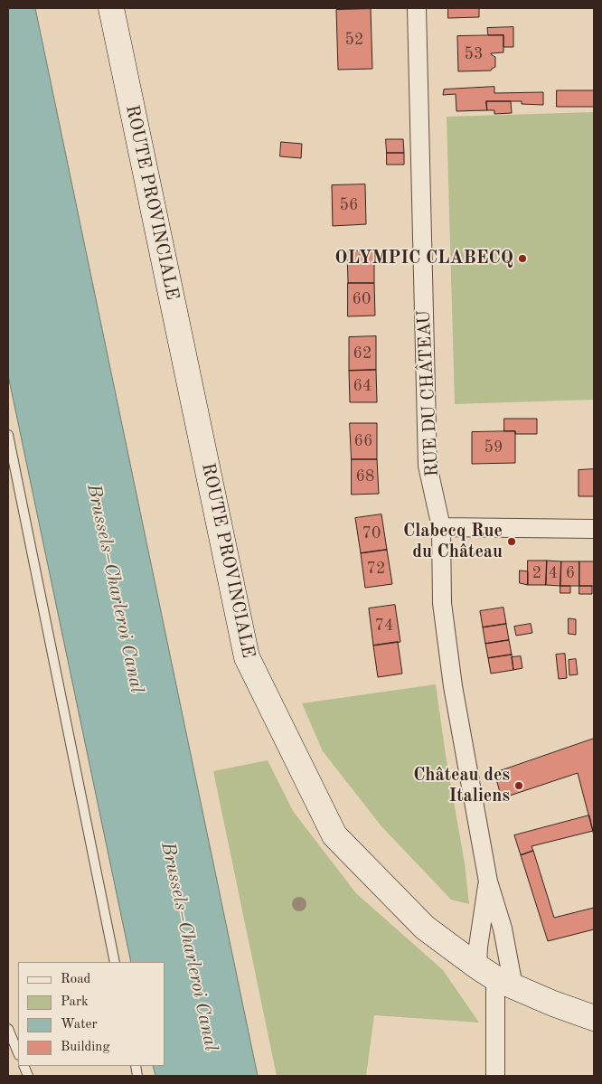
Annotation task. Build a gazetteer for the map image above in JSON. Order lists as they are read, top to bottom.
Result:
{
  "streets": {
    "main road": ["ROUTE PROVINCIALE"],
    "street": ["RUE DU CHÂTEAU"]
  },
  "crossings": [
    ["ROUTE PROVINCIALE", "RUE DU CHÂTEAU"]
  ],
  "water": ["Brussels–Charleroi Canal"],
  "places": ["OLYMPIC CLABECQ", "Clabecq Rue du Château", "Château des Italiens"],
  "house_numbers": [
    "52",
    "53",
    "56",
    "60",
    "62",
    "64",
    "66",
    "59",
    "68",
    "70",
    "72",
    "2",
    "4",
    "6",
    "74"
  ],
  "legend": [
    "Road",
    "Park",
    "Water",
    "Building"
  ]
}
